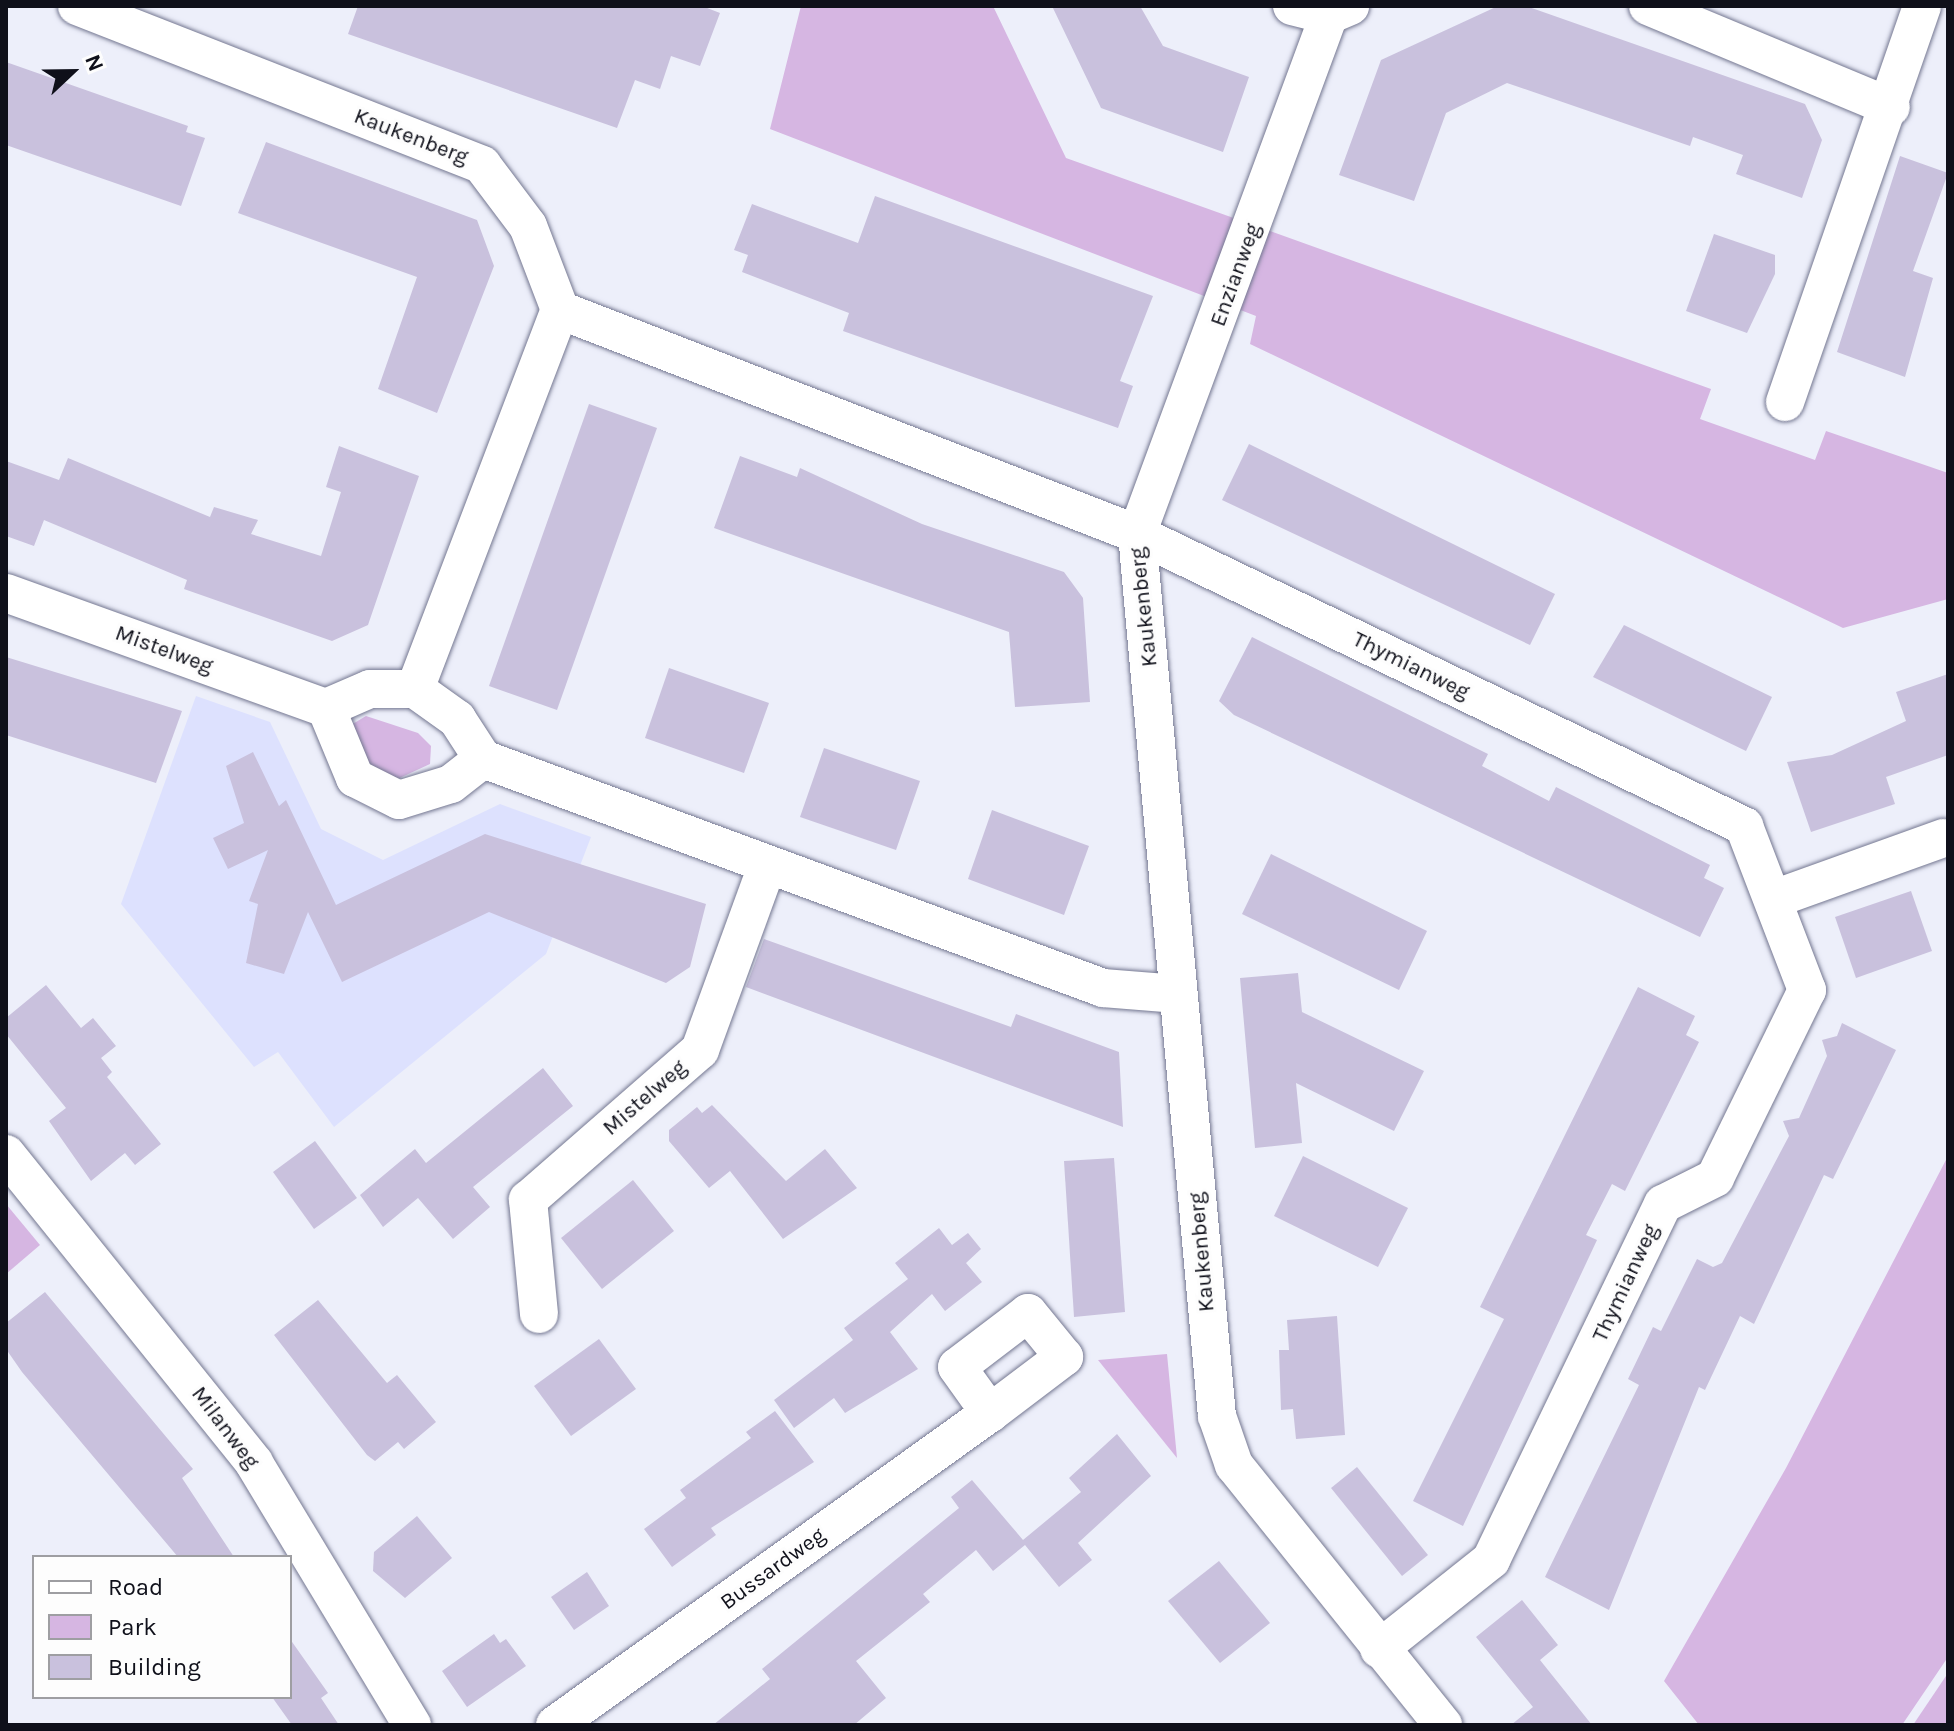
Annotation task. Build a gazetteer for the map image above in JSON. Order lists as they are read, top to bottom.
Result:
{
  "streets": {
    "street": [
      "Kaukenberg",
      "Enzianweg",
      "Mistelweg",
      "Thymianweg",
      "Milanweg",
      "Bussardweg"
    ]
  },
  "crossings": [
    ["Kaukenberg", "Enzianweg"],
    ["Kaukenberg", "Thymianweg"],
    ["Enzianweg", "Thymianweg"]
  ],
  "legend": ["Road", "Park", "Building"],
  "north": "right"
}
